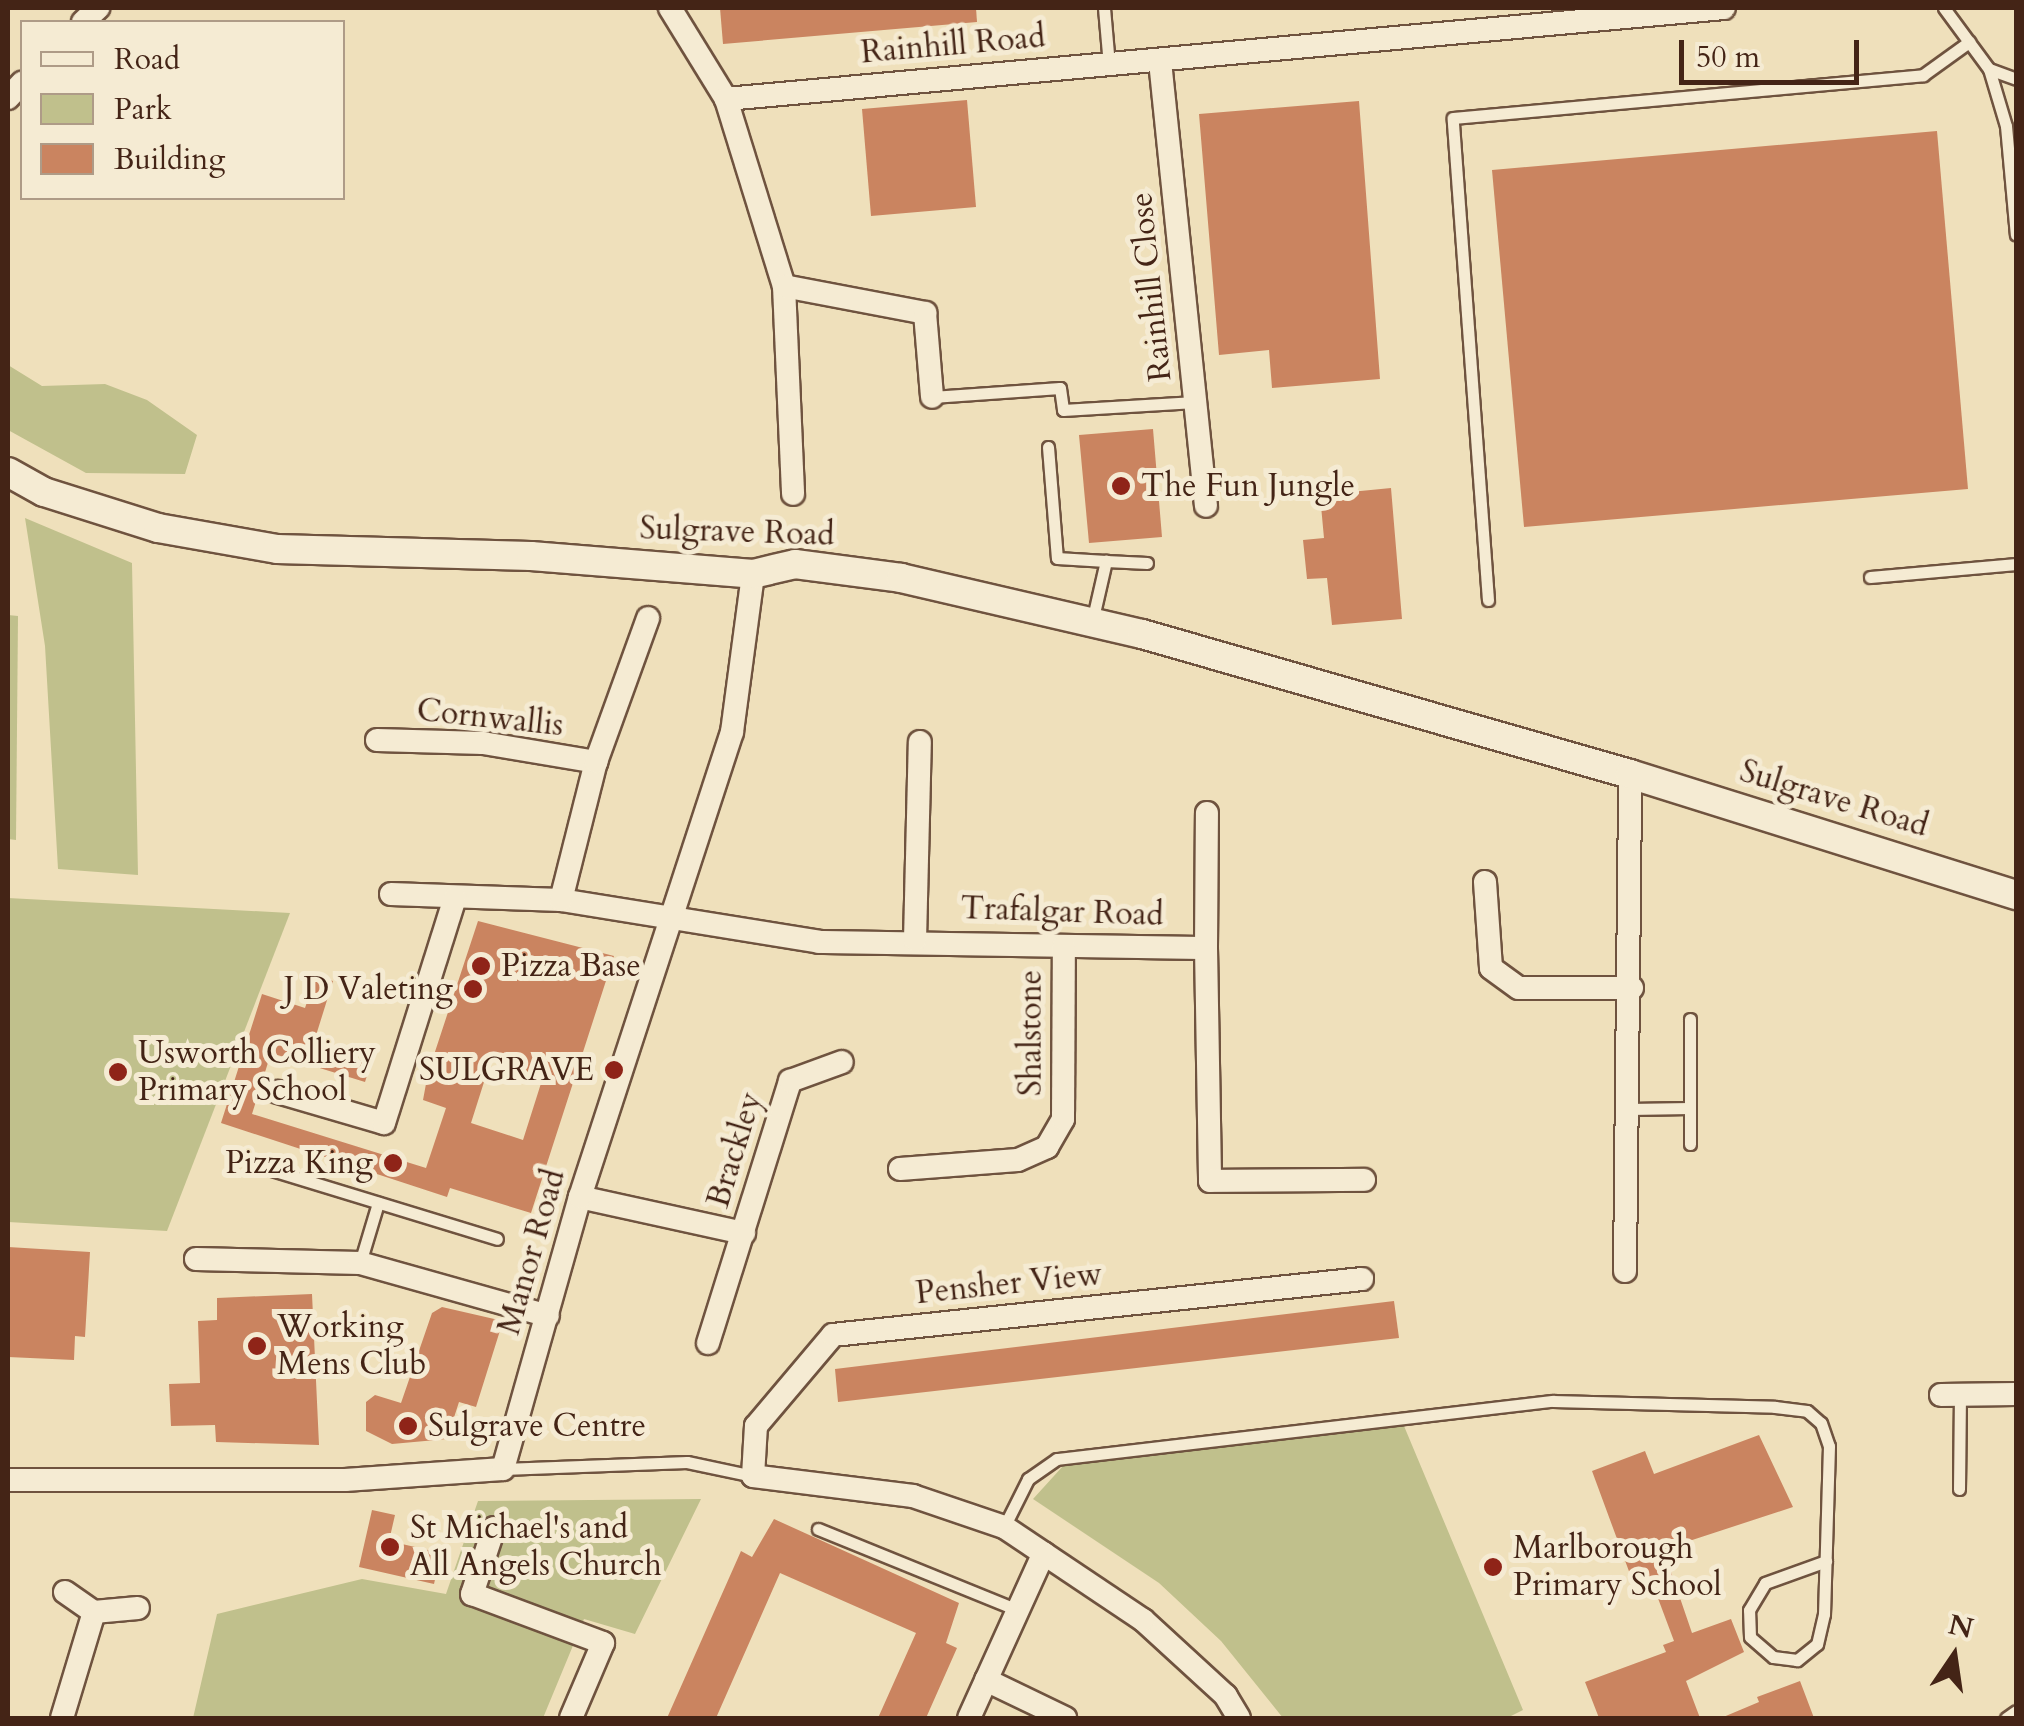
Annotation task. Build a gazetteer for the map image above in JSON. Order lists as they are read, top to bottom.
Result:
{
  "streets": {
    "street": [
      "Rainhill Road",
      "Rainhill Close",
      "Sulgrave Road",
      "Cornwallis",
      "Trafalgar Road",
      "Shalstone",
      "Brackley",
      "Manor Road",
      "Pensher View"
    ]
  },
  "crossings": [
    ["Rainhill Road", "Rainhill Close"],
    ["Sulgrave Road", "Manor Road"],
    ["Cornwallis", "Trafalgar Road"],
    ["Trafalgar Road", "Shalstone"],
    ["Trafalgar Road", "Manor Road"],
    ["Brackley", "Manor Road"]
  ],
  "places": [
    "The Fun Jungle",
    "Pizza Base",
    "J D Valeting",
    "SULGRAVE",
    "Usworth Colliery Primary School",
    "Pizza King",
    "Working Mens Club",
    "Sulgrave Centre",
    "St Michael's and All Angels Church",
    "Marlborough Primary School"
  ],
  "legend": ["Road", "Park", "Building"],
  "scale_bar": "50 m",
  "north": "top"
}
